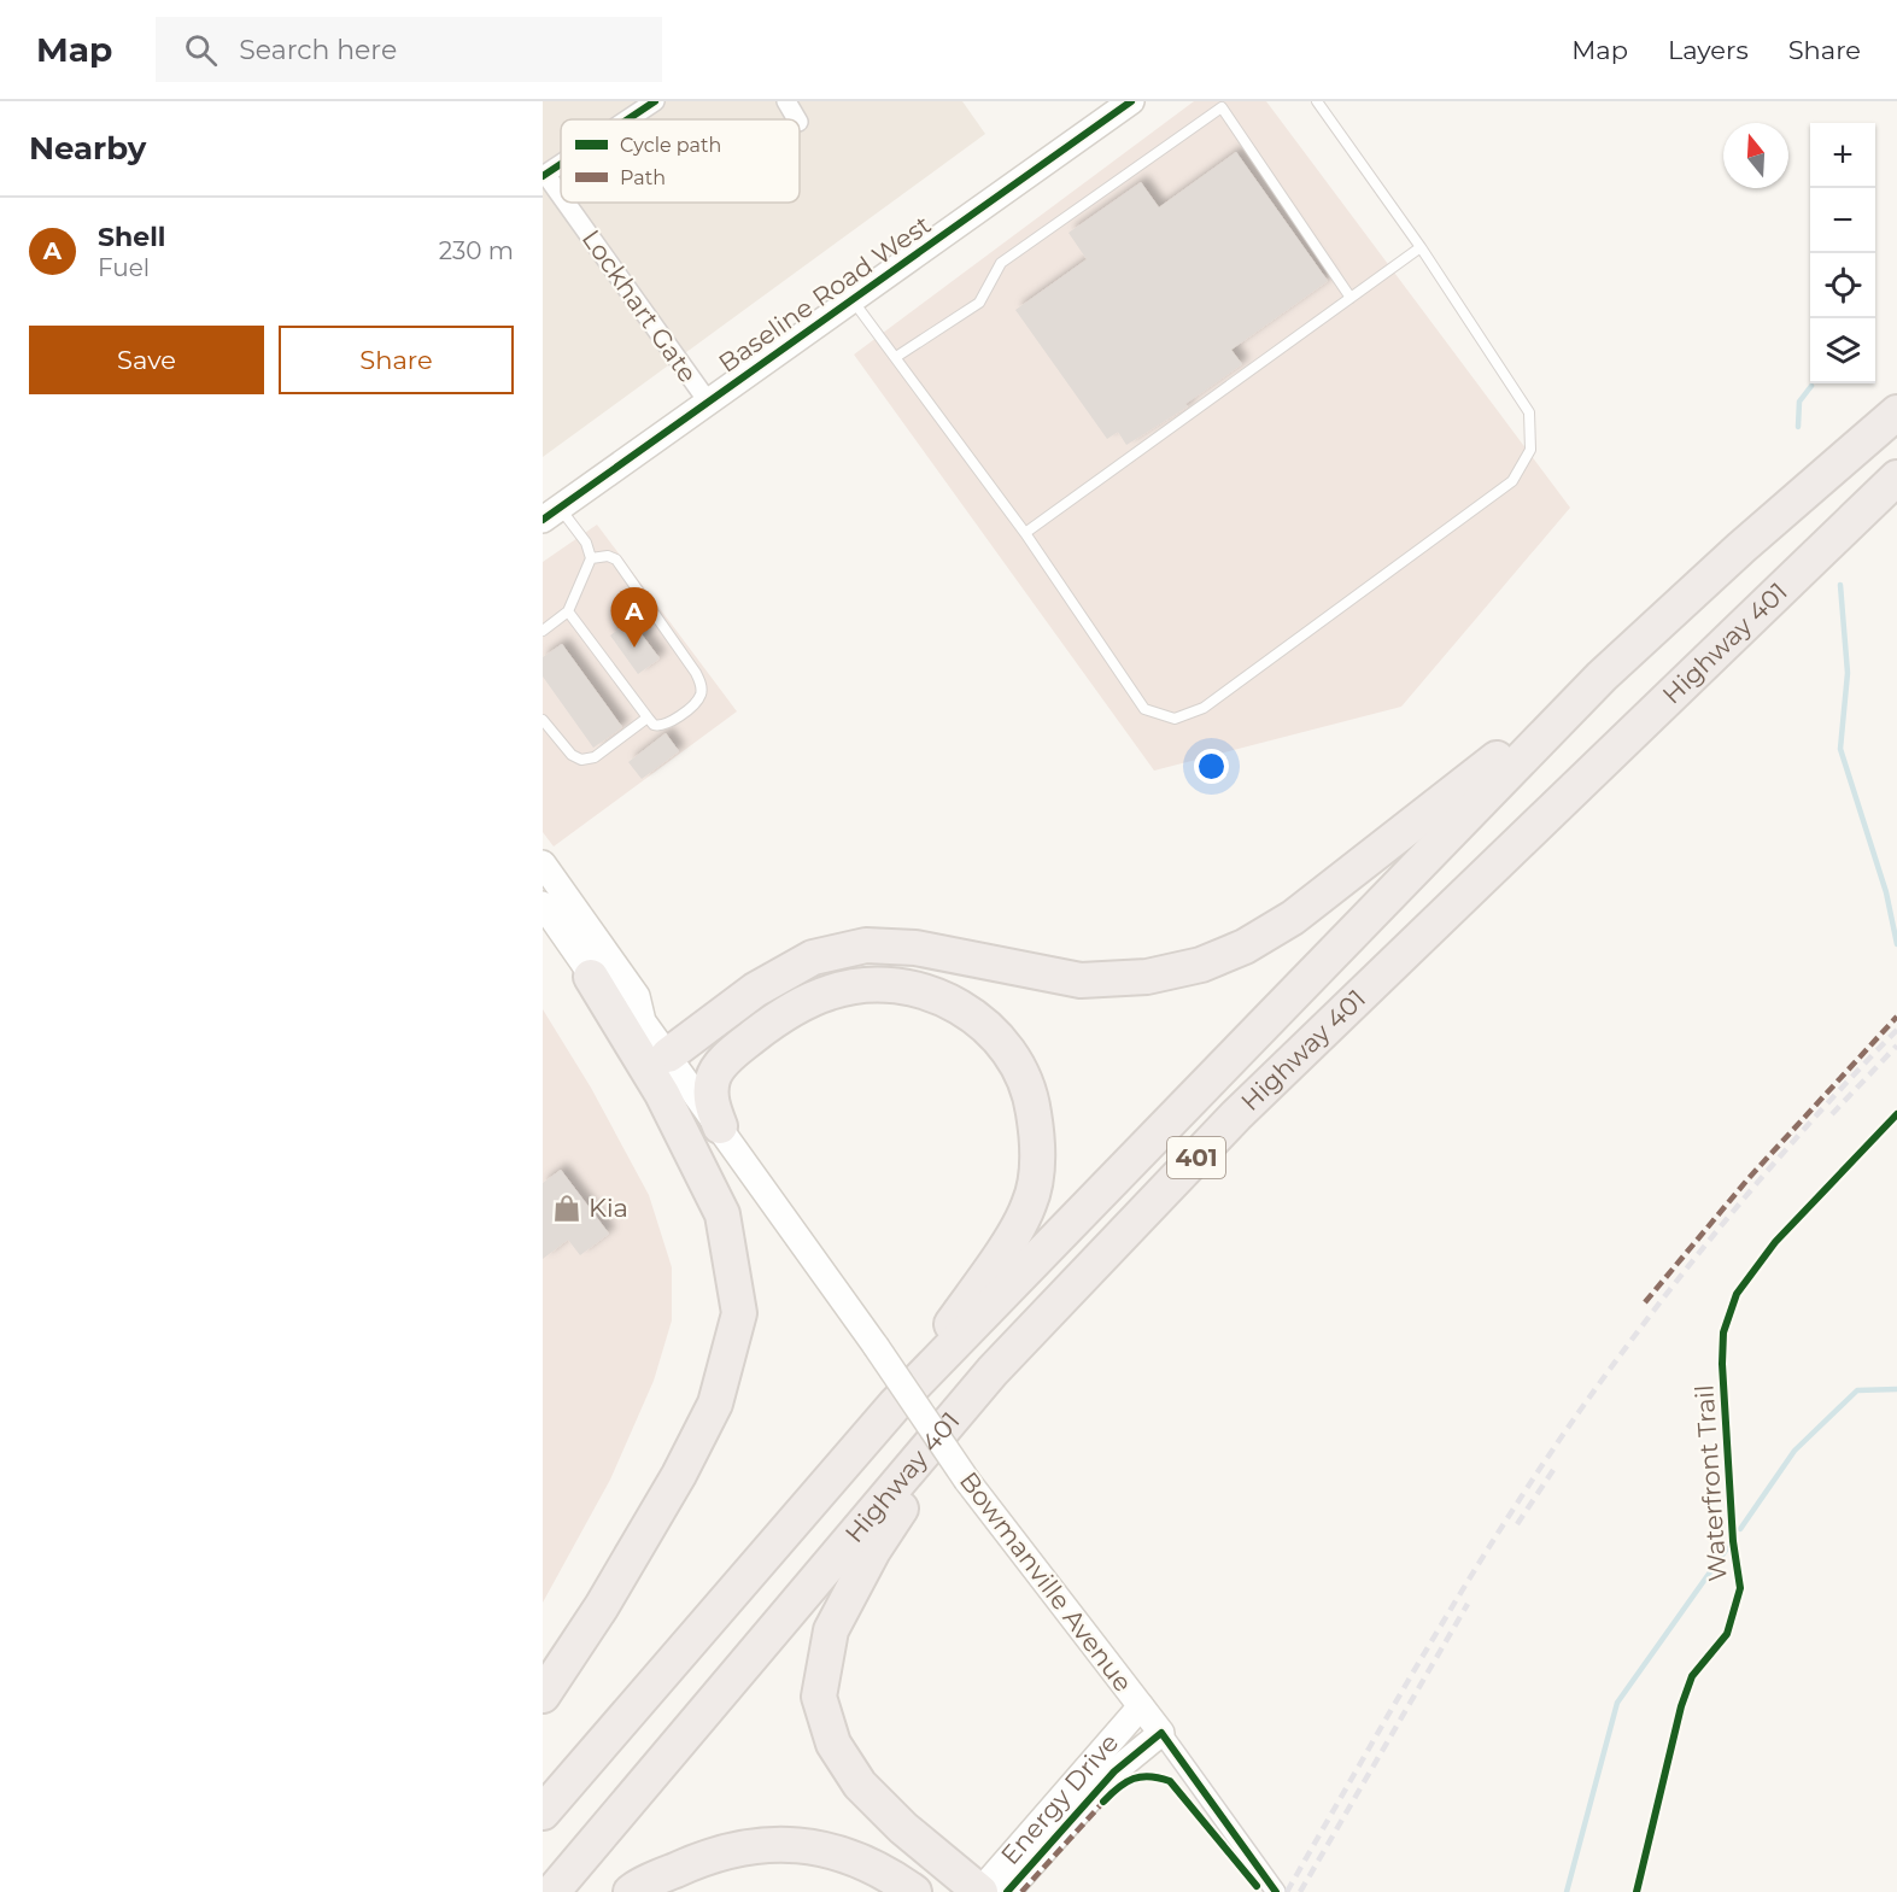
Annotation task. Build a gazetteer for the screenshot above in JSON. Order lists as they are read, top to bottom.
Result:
{
  "streets": {
    "highway": ["Highway 401", "401"],
    "main road": ["Baseline Road West", "Bowmanville Avenue", "Energy Drive"],
    "street": ["Lockhart Gate"],
    "cycle path": ["Waterfront Trail"]
  },
  "crossings": [
    ["Baseline Road West", "Lockhart Gate"],
    ["Bowmanville Avenue", "Energy Drive"]
  ],
  "places": {
    "shop": ["Kia"]
  },
  "legend": ["Cycle path", "Path"],
  "north": "top",
  "page": {
    "header": "Map",
    "search": "Search here",
    "nav": ["Map", "Layers", "Share"],
    "heading": "Nearby",
    "map_buttons": ["+", "−"],
    "list": [
      {
        "mark": "A",
        "name": "Shell",
        "note": "Fuel",
        "value": "230 m"
      }
    ],
    "buttons": ["Save", "Share"],
    "pins": "A"
  }
}
